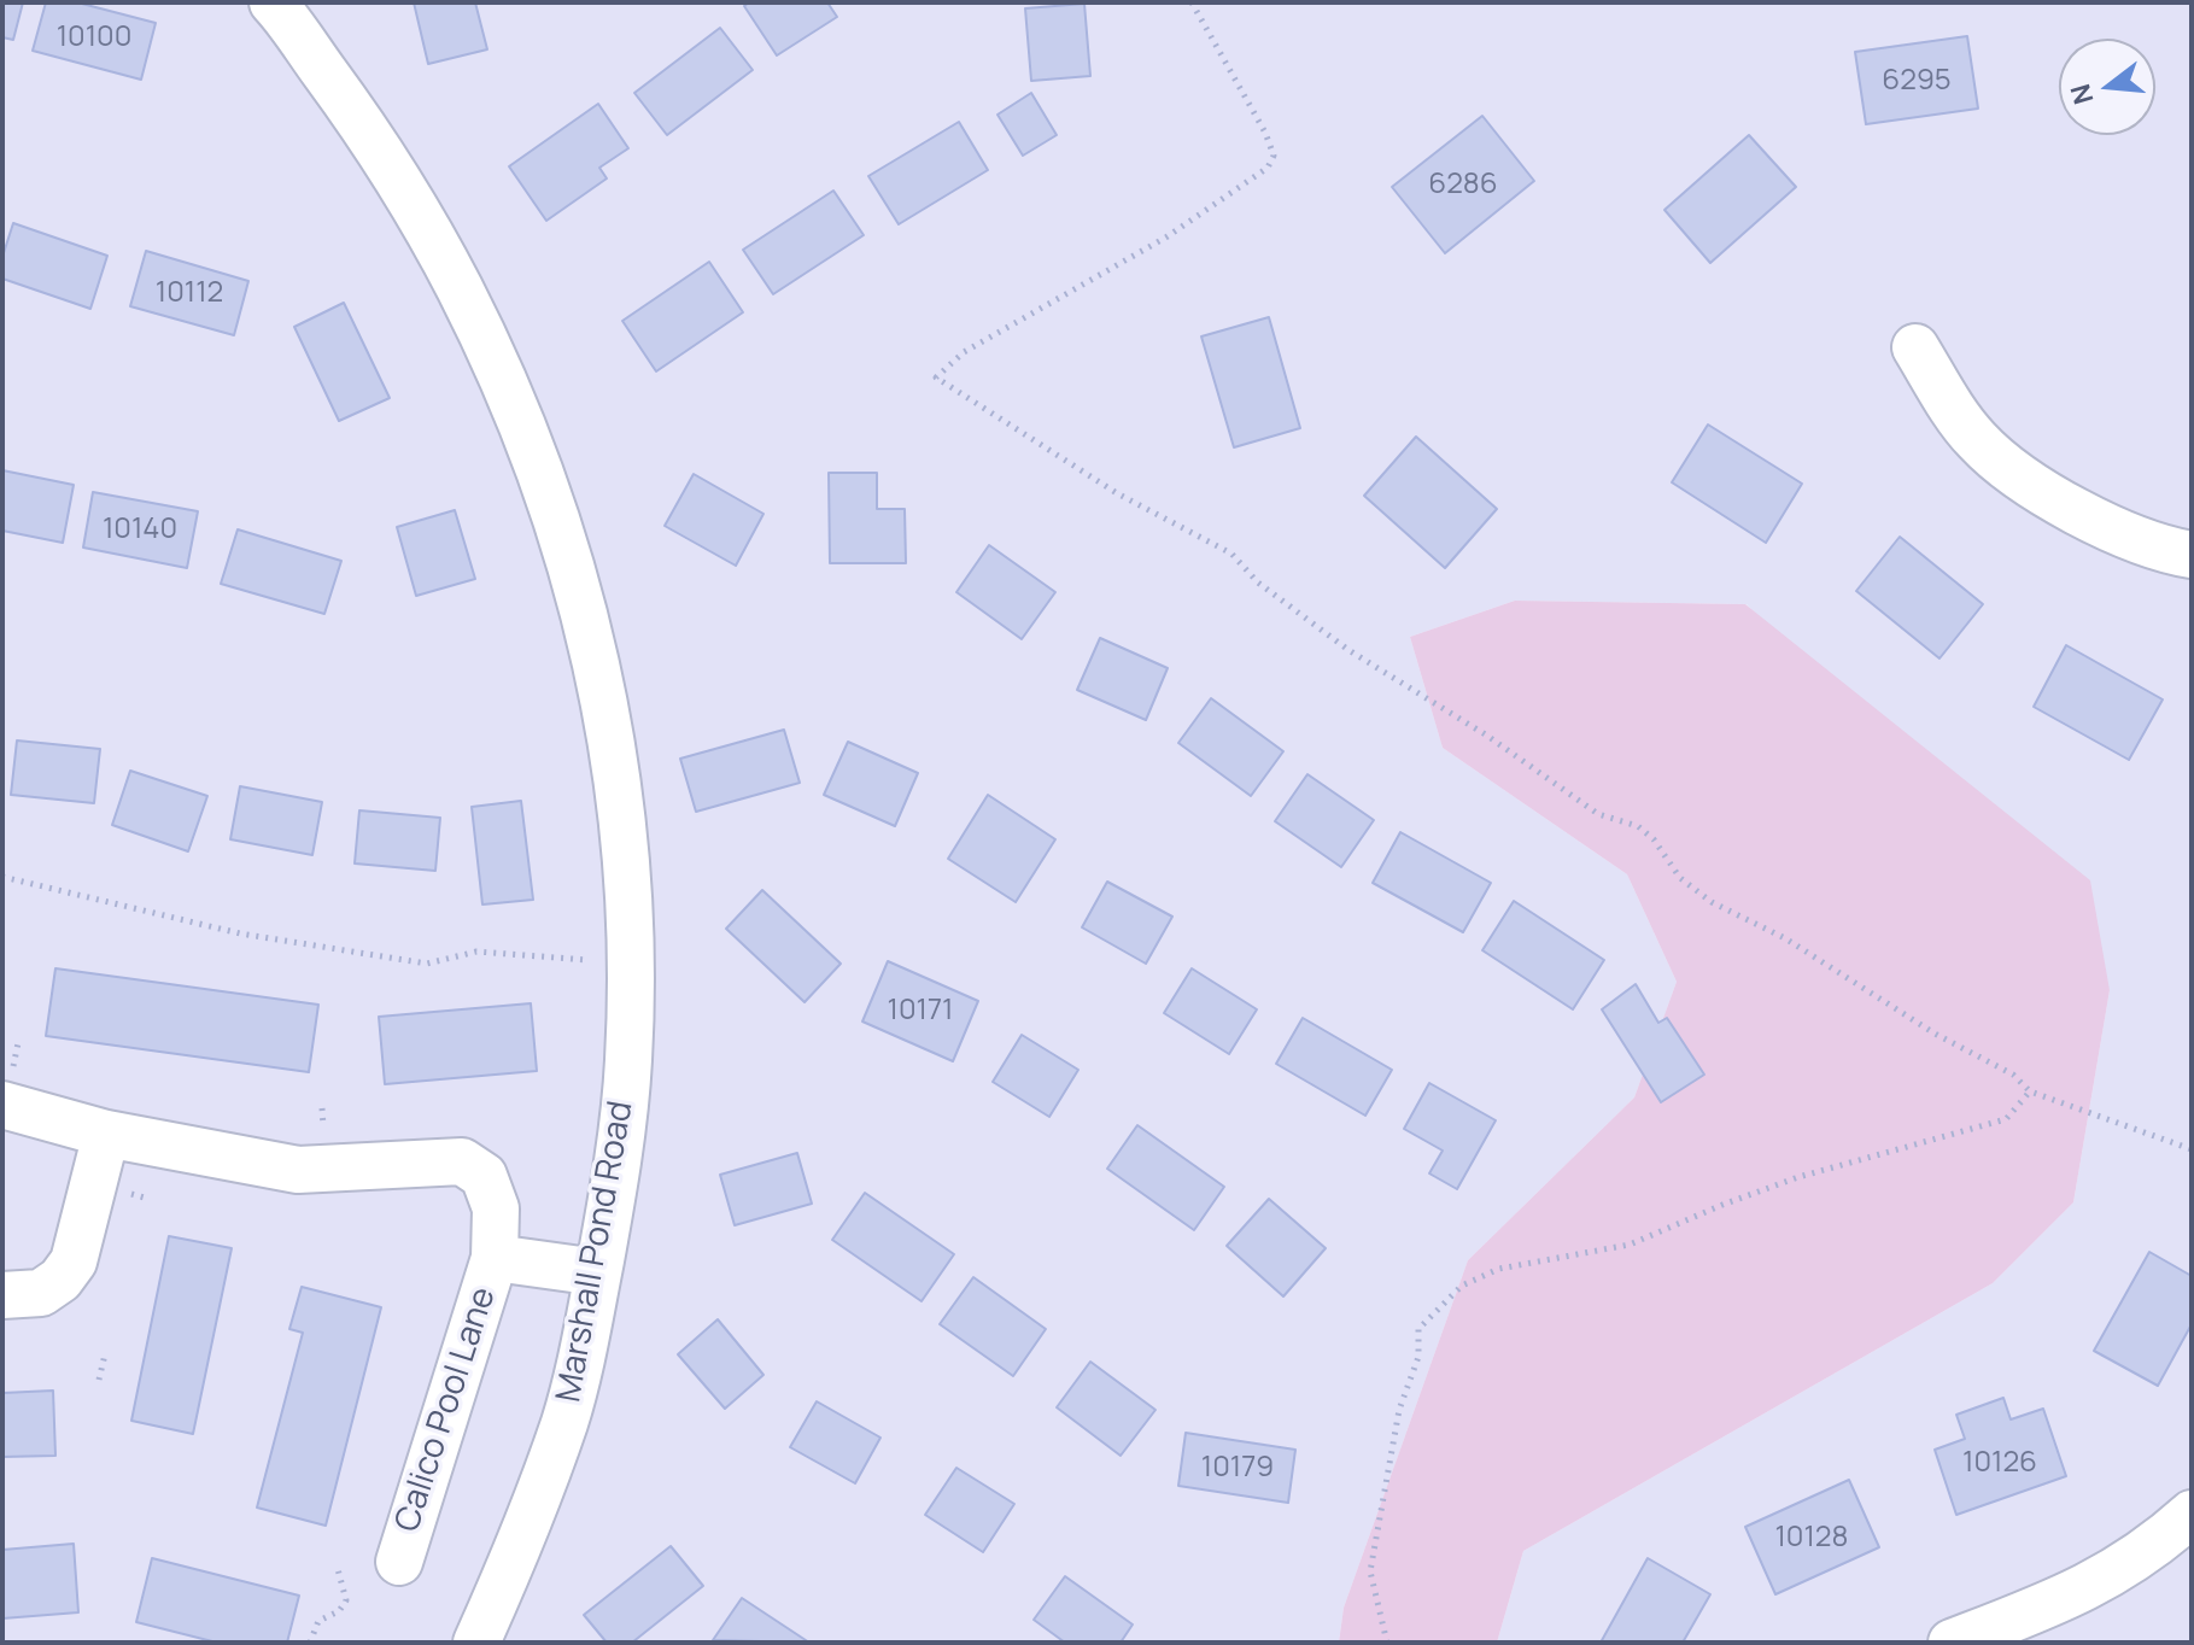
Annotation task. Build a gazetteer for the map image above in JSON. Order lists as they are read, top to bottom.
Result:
{
  "streets": {
    "street": ["Marshall Pond Road", "Calico Pool Lane"]
  },
  "crossings": [
    ["Marshall Pond Road", "Calico Pool Lane"]
  ],
  "house_numbers": [
    "10100",
    "6295",
    "6286",
    "10112",
    "10140",
    "10171",
    "10126",
    "10179",
    "10128"
  ],
  "north": "left"
}
